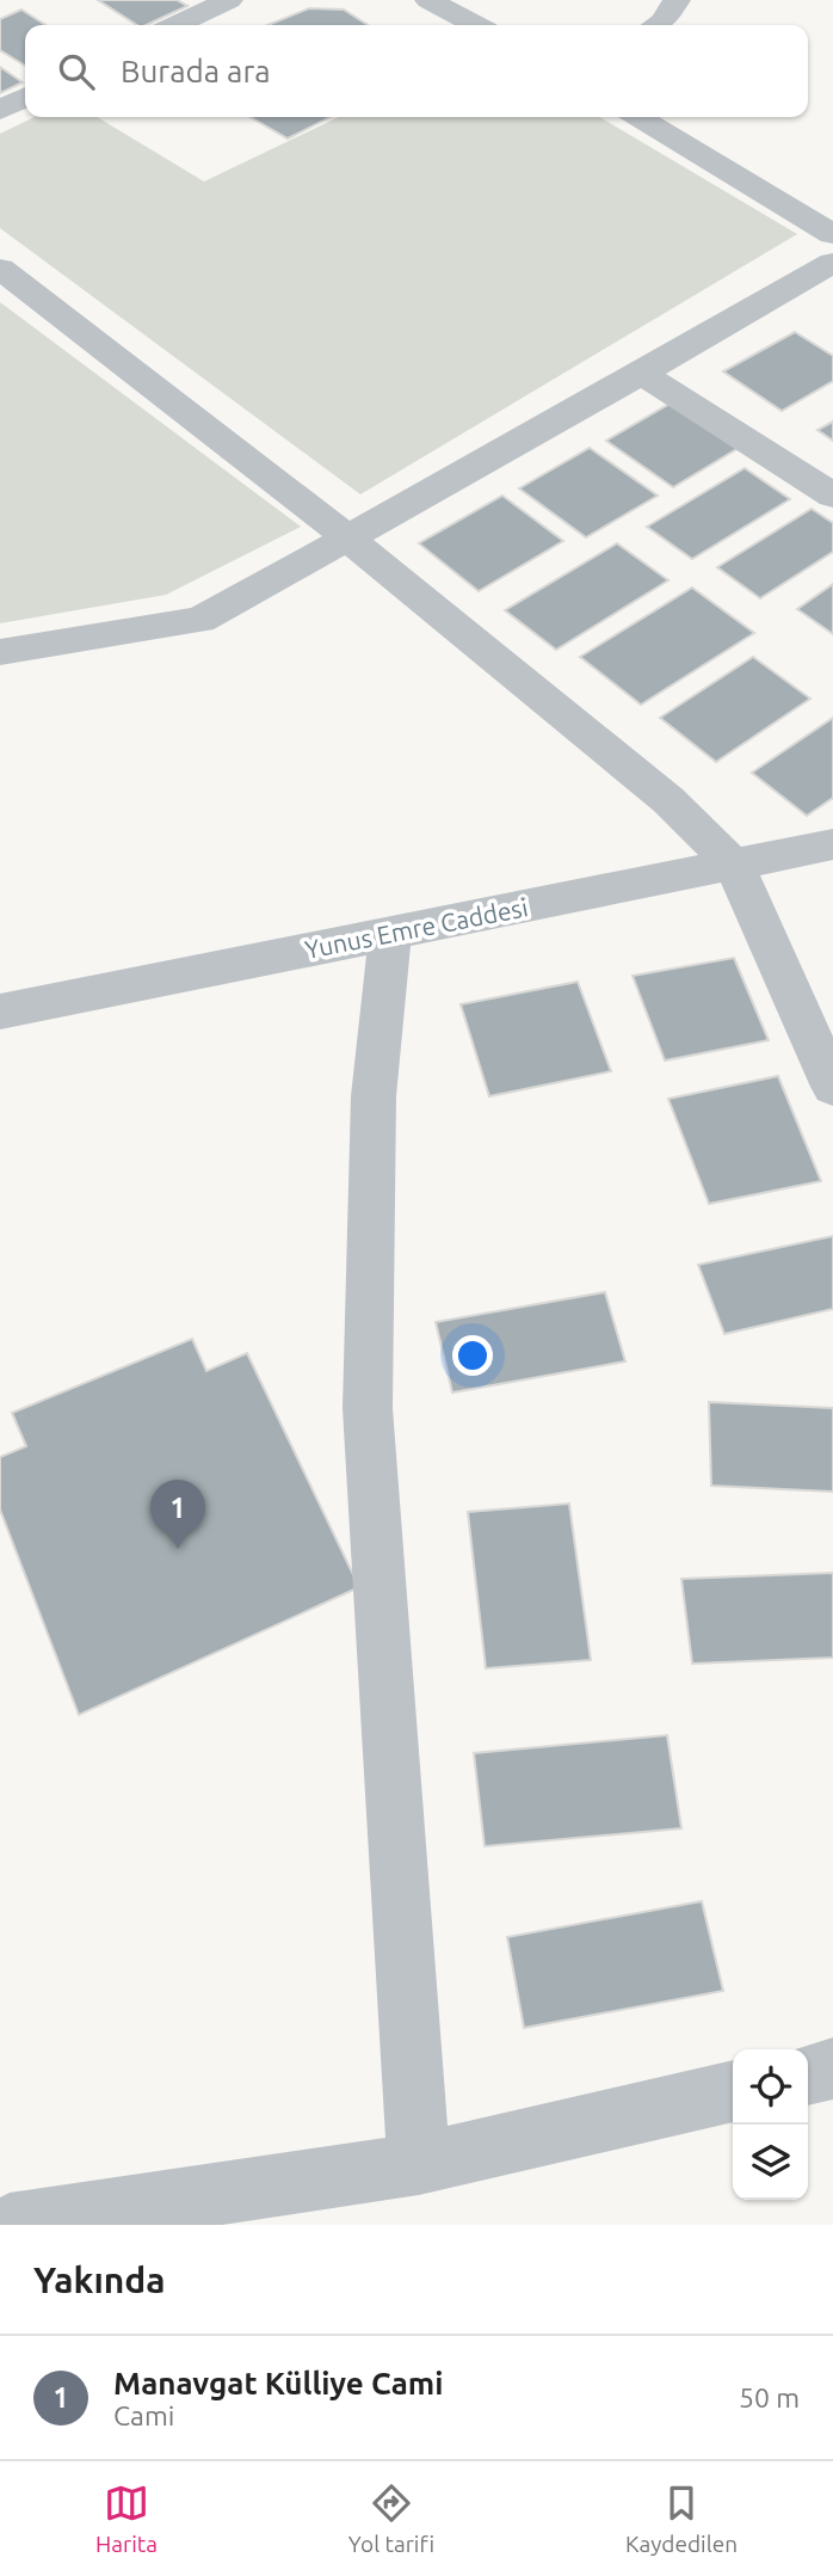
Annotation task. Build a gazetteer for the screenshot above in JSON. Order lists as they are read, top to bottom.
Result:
{
  "streets": {
    "street": ["Yunus Emre Caddesi"]
  },
  "page": {
    "search": "Burada ara",
    "pins": "1",
    "heading": "Yakında",
    "list": [
      {
        "mark": "1",
        "name": "Manavgat Külliye Cami",
        "note": "Cami",
        "value": "50 m"
      }
    ],
    "nav": ["Harita", "Yol tarifi", "Kaydedilen"]
  }
}
